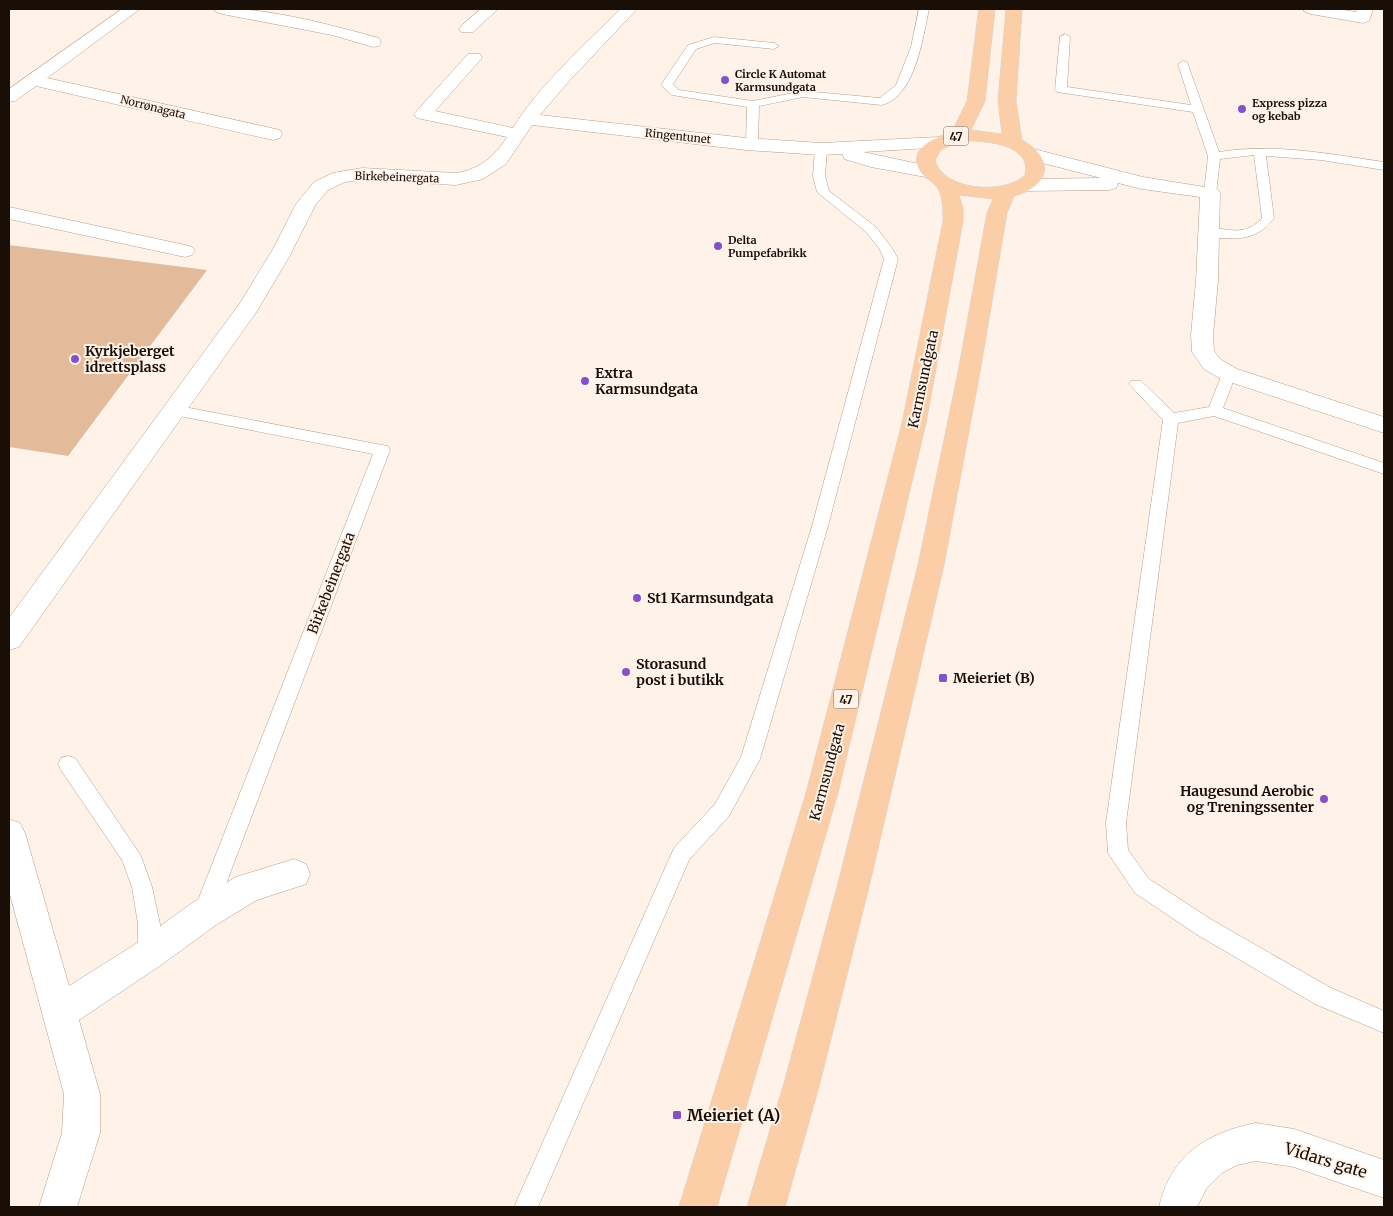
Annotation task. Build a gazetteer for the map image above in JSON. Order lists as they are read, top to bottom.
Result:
{
  "streets": {
    "main road": ["47", "Karmsundgata"],
    "street": [
      "Norrønagata",
      "Ringentunet",
      "Birkebeinergata",
      "Vidars gate"
    ]
  },
  "crossings": [
    ["Ringentunet", "47"],
    ["Ringentunet", "Birkebeinergata"],
    ["Ringentunet", "Karmsundgata"],
    ["47", "Karmsundgata"]
  ],
  "places": {
    "other": [
      "Circle K Automat Karmsundgata",
      "Express pizza og kebab",
      "Delta Pumpefabrikk",
      "Kyrkjeberget idrettsplass",
      "Extra Karmsundgata",
      "St1 Karmsundgata",
      "Storasund post i butikk",
      "Haugesund Aerobic og Treningssenter"
    ],
    "transit": ["Meieriet (B)", "Meieriet (A)"]
  }
}
